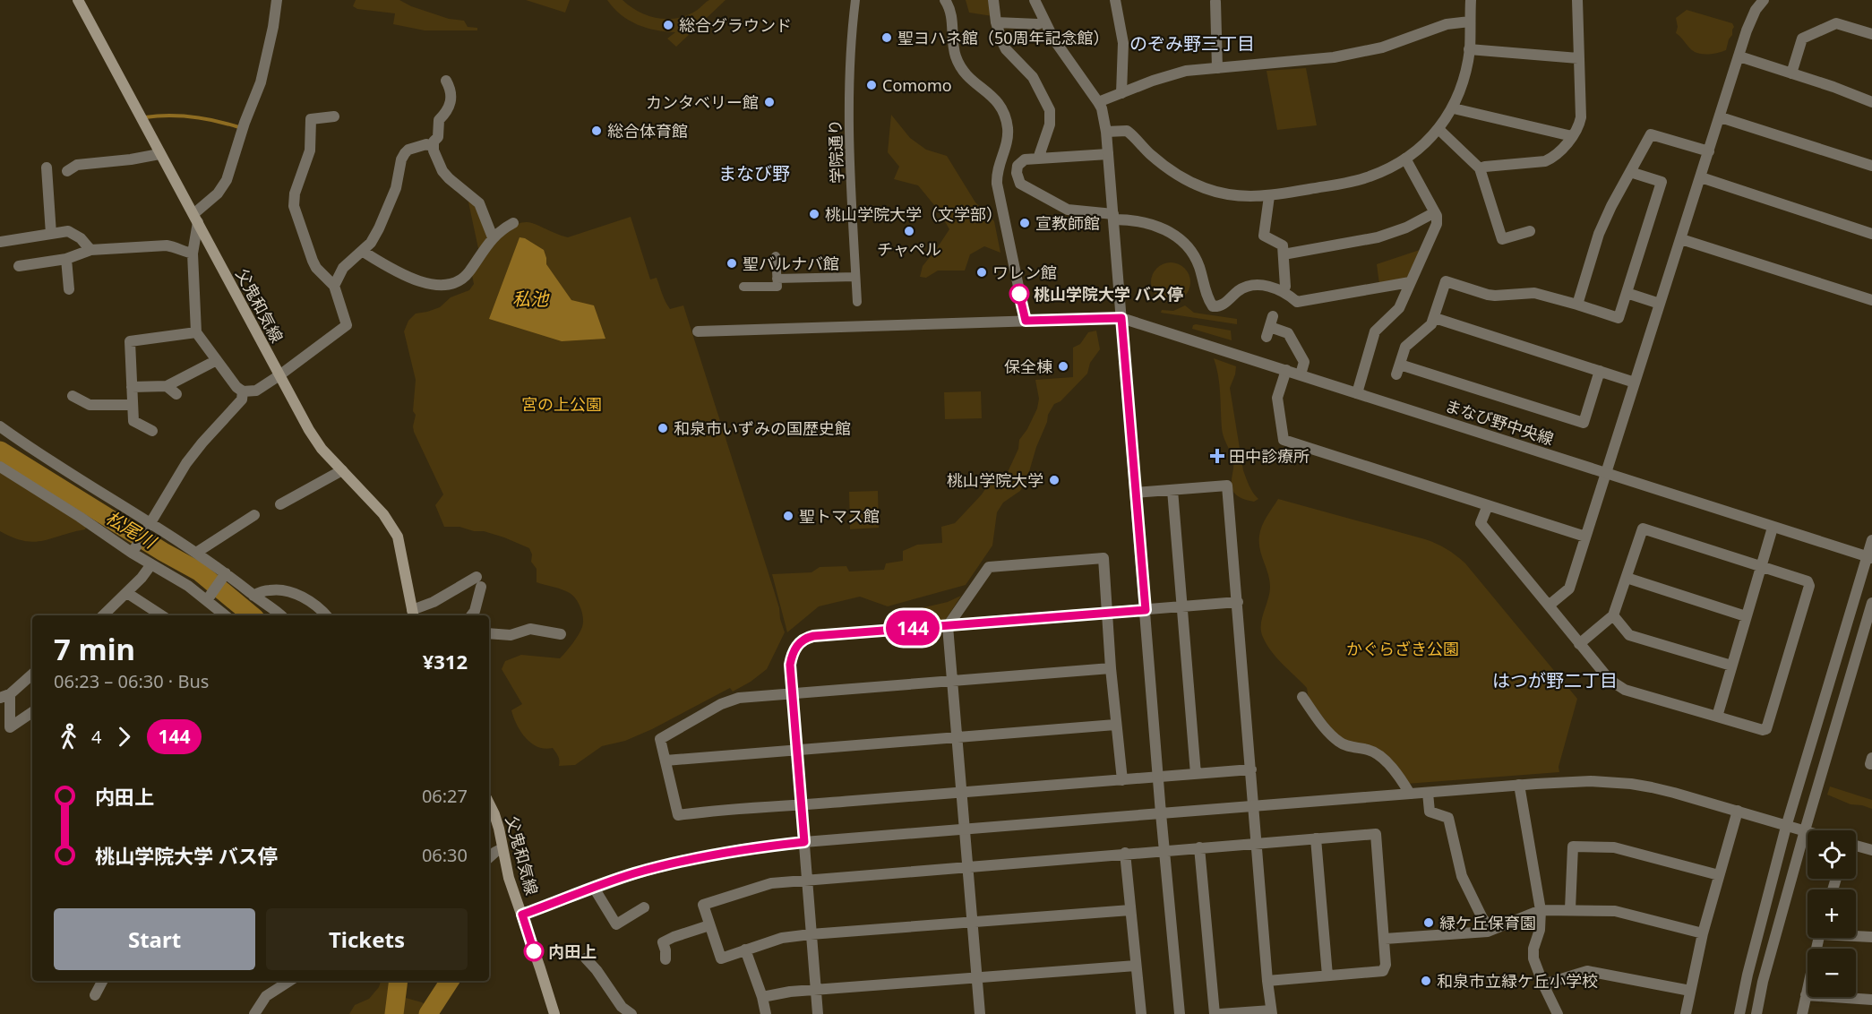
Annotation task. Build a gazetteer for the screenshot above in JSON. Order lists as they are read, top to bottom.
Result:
{
  "streets": {
    "main road": ["父鬼和気線"],
    "street": ["学院通り", "まなび野中央線"]
  },
  "districts": ["のぞみ野三丁目", "まなび野", "はつが野二丁目"],
  "water": ["私池", "松尾川"],
  "parks": ["宮の上公園", "かぐらざき公園"],
  "places": {
    "other": [
      "総合グラウンド",
      "聖ヨハネ館（50周年記念館）",
      "Comomo",
      "カンタベリー館",
      "総合体育館",
      "桃山学院大学（文学部）",
      "宣教師館",
      "チャペル",
      "聖バルナバ館",
      "ワレン館",
      "桃山学院大学 バス停",
      "保全棟",
      "和泉市いずみの国歴史館",
      "桃山学院大学",
      "聖トマス館",
      "緑ケ丘保育園",
      "内田上",
      "和泉市立緑ケ丘小学校"
    ],
    "health": ["田中診療所"]
  },
  "lines": ["bus line 144"],
  "page": {
    "on_map": "144",
    "heading": ["7 min", "06:23 – 06:30 · Bus", "¥312"],
    "legs": ["4", "144"],
    "list": [
      {
        "name": "内田上",
        "value": "06:27"
      },
      {
        "name": "桃山学院大学 バス停",
        "value": "06:30"
      }
    ],
    "map_buttons": ["+", "−"],
    "buttons": ["Start", "Tickets"]
  }
}
